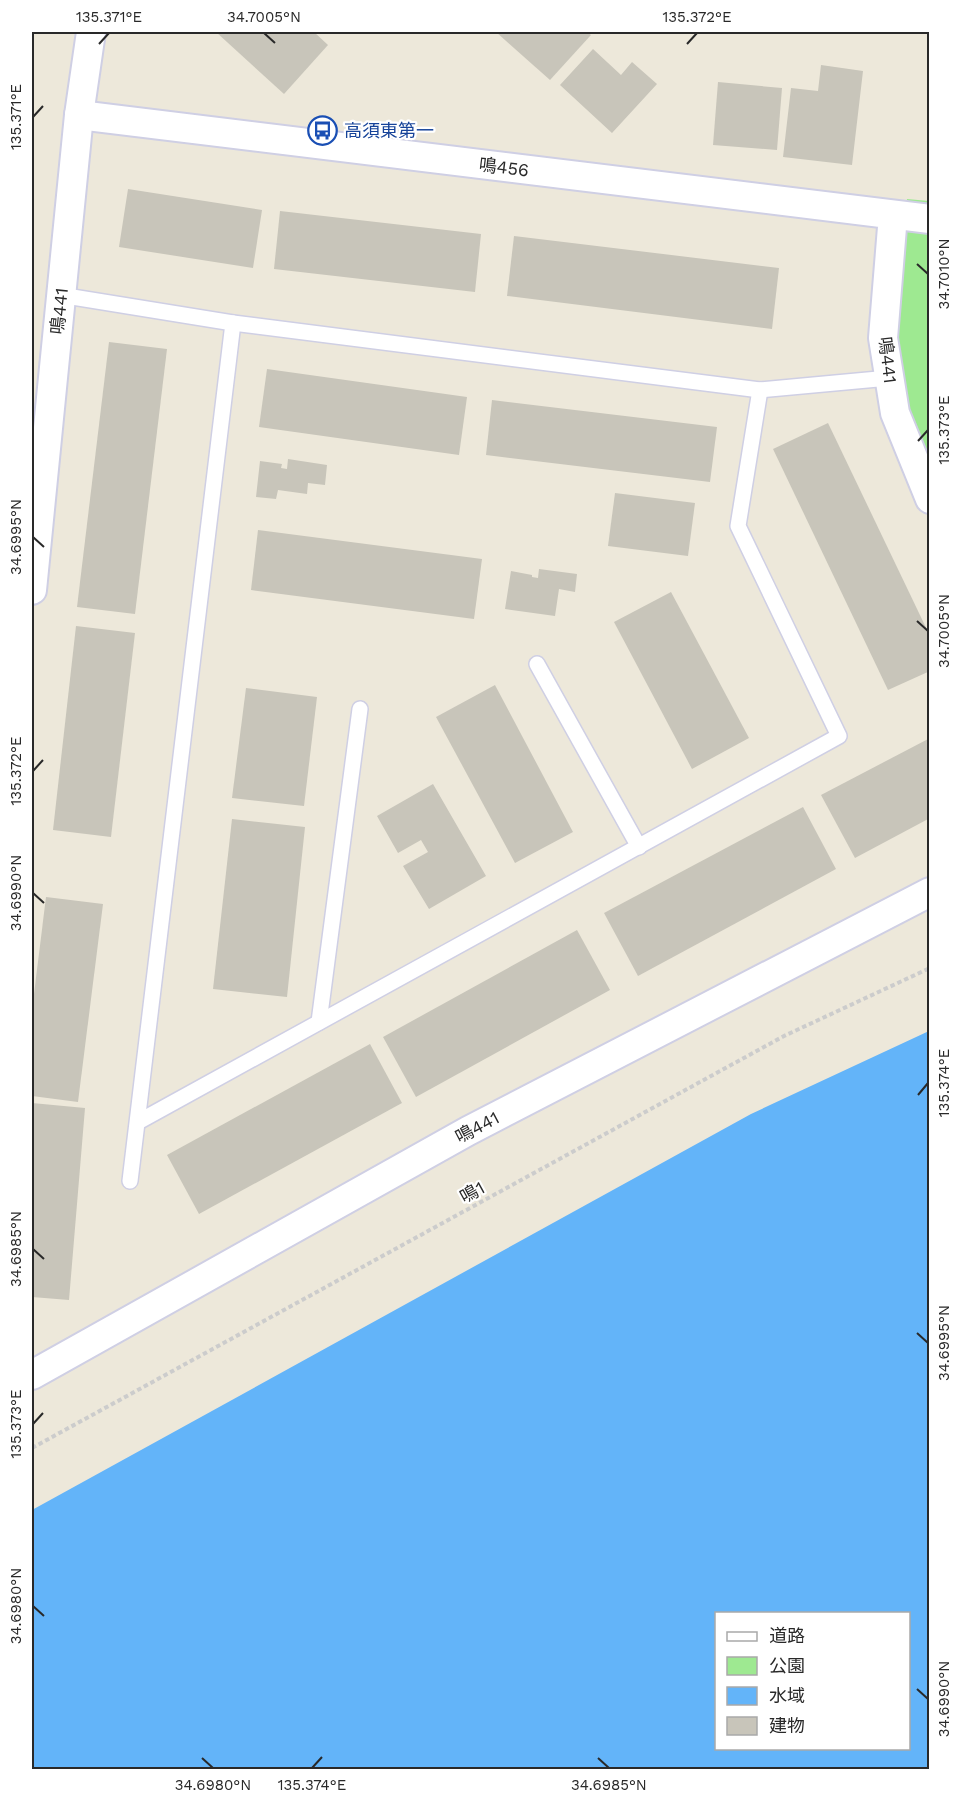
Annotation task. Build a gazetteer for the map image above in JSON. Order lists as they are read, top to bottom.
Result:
{
  "streets": {
    "street": ["鳴456", "鳴441"],
    "path": ["鳴1"]
  },
  "crossings": [
    ["鳴456", "鳴441"]
  ],
  "places": {
    "bus stop": ["高須東第一"]
  },
  "legend": [
    "道路",
    "公園",
    "水域",
    "建物"
  ],
  "coordinates": [
    "135.371°E",
    "34.7005°N",
    "135.372°E",
    "34.7010°N",
    "135.373°E",
    "34.6995°N",
    "34.6990°N",
    "135.374°E",
    "34.6985°N",
    "34.6980°N"
  ]
}
